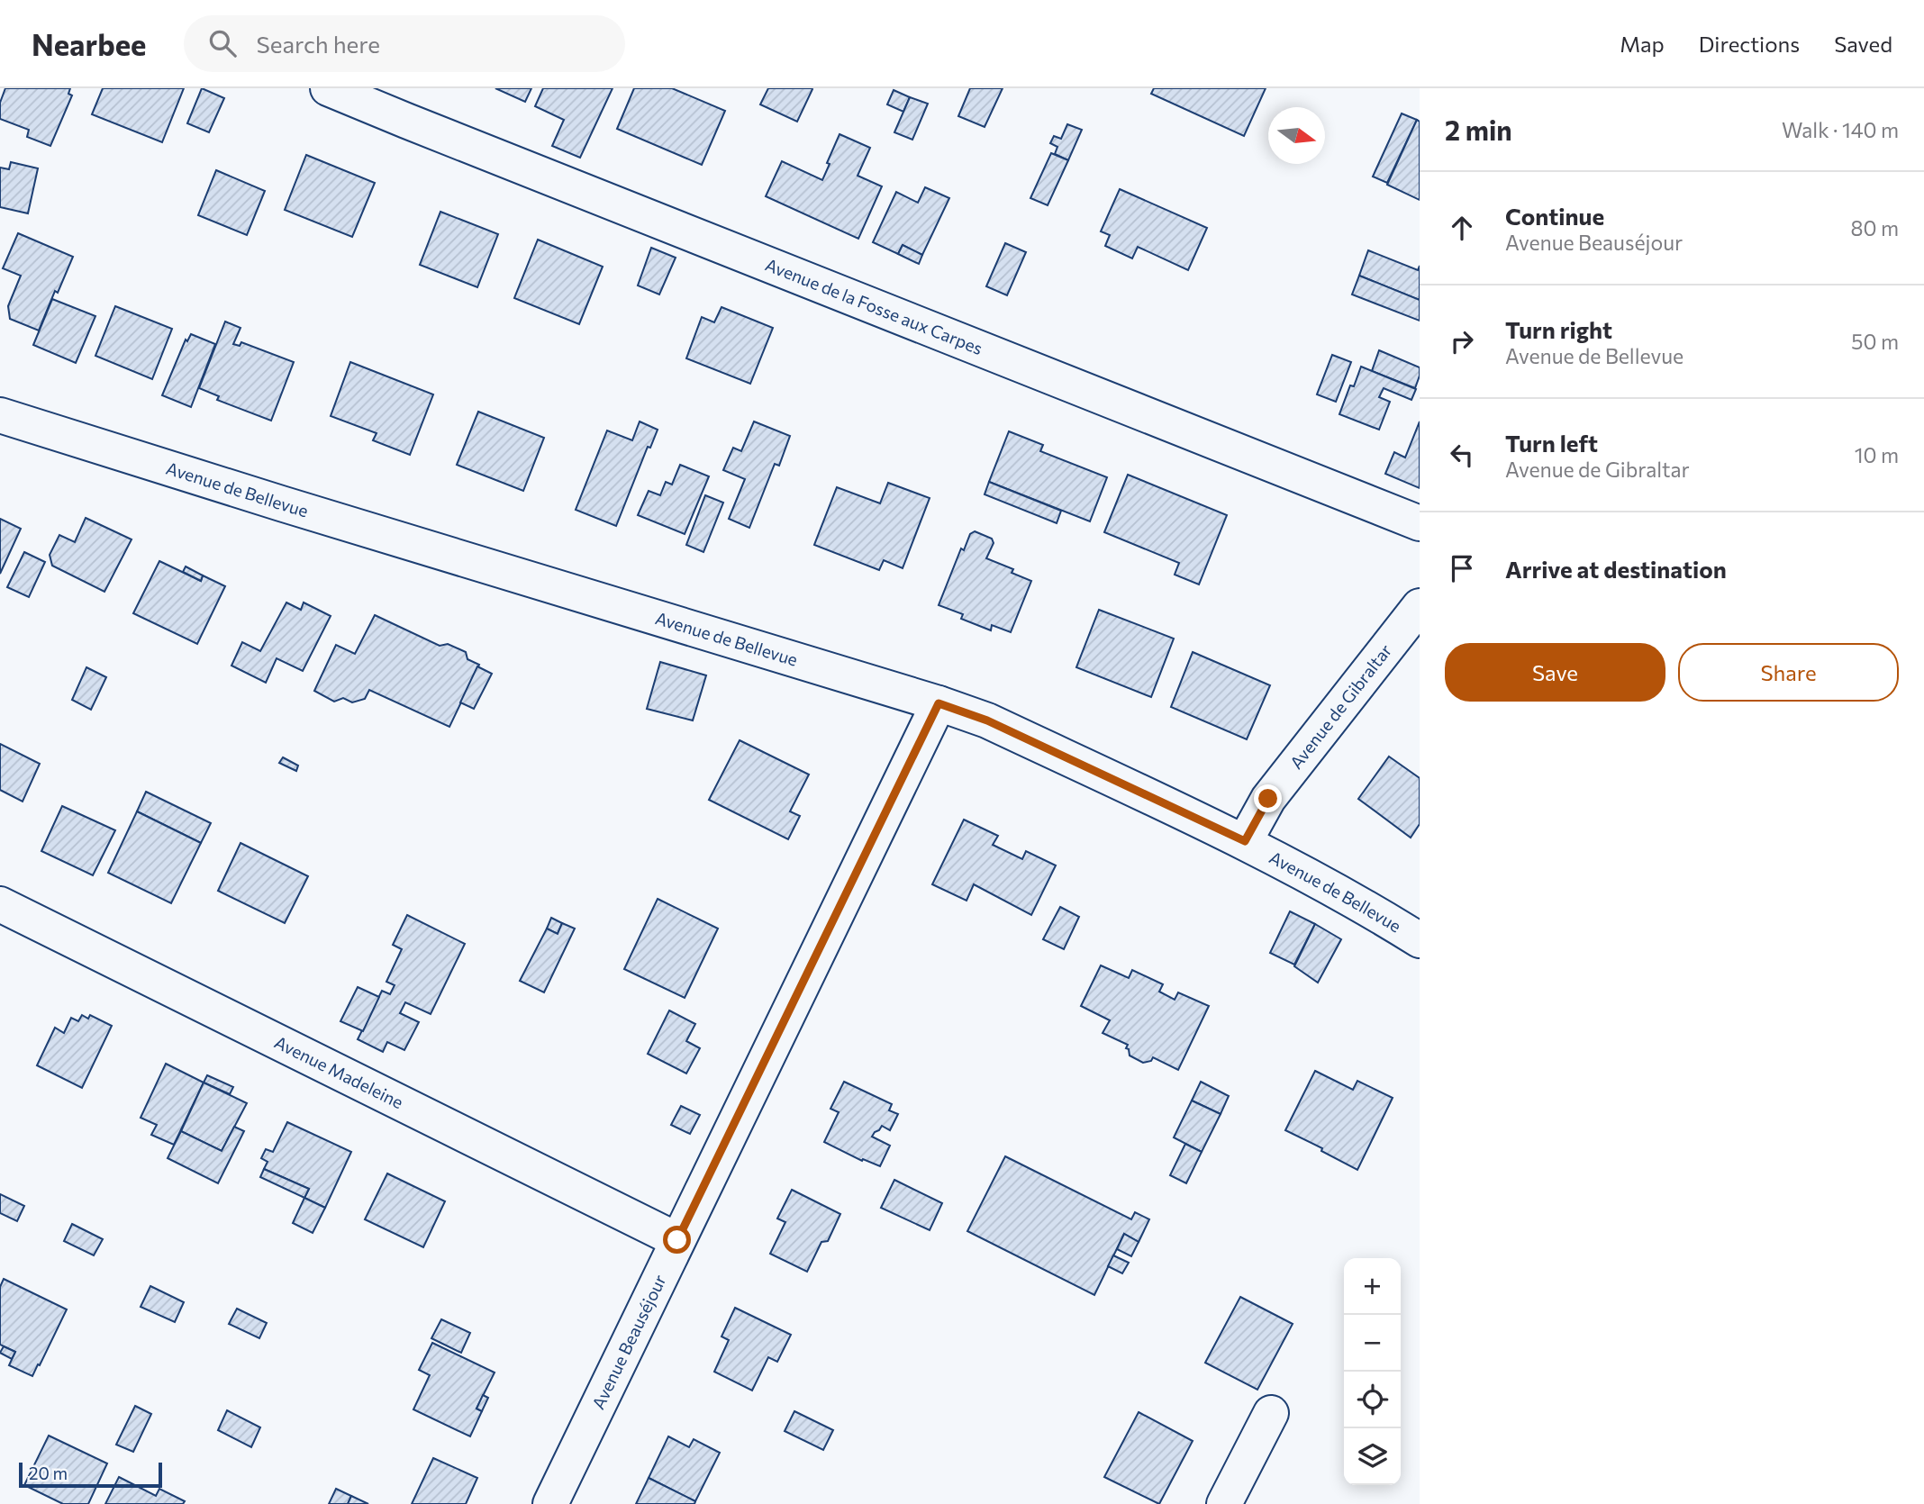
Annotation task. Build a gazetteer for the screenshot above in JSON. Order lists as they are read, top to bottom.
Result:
{
  "streets": {
    "street": [
      "Avenue de la Fosse aux Carpes",
      "Avenue de Bellevue",
      "Avenue de Gibraltar",
      "Avenue Madeleine",
      "Avenue Beauséjour"
    ]
  },
  "crossings": [
    ["Avenue de Bellevue", "Avenue de Gibraltar"],
    ["Avenue de Bellevue", "Avenue Beauséjour"],
    ["Avenue Madeleine", "Avenue Beauséjour"]
  ],
  "scale_bar": "20 m",
  "north": "right",
  "page": {
    "header": "Nearbee",
    "search": "Search here",
    "nav": ["Map", "Directions", "Saved"],
    "heading": ["2 min", "Walk · 140 m"],
    "list": [
      ["Continue", "Avenue Beauséjour", "80 m"],
      ["Turn right", "Avenue de Bellevue", "50 m"],
      ["Turn left", "Avenue de Gibraltar", "10 m"],
      "Arrive at destination"
    ],
    "buttons": ["Save", "Share"],
    "map_buttons": ["+", "−"],
    "scale": "20 m"
  }
}
